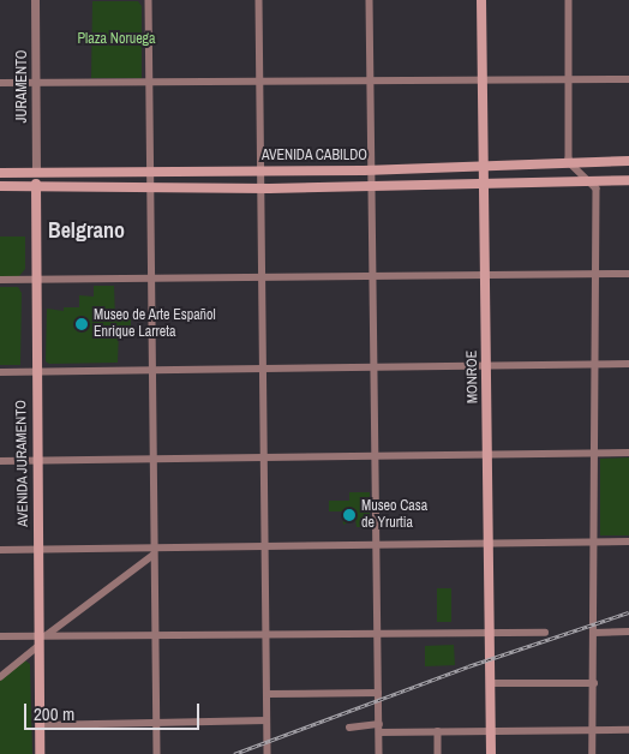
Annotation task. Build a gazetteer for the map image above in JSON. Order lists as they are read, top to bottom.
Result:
{
  "streets": {
    "main road": ["AVENIDA CABILDO", "MONROE", "AVENIDA JURAMENTO"],
    "street": ["JURAMENTO"]
  },
  "crossings": [
    ["JURAMENTO", "AVENIDA CABILDO"],
    ["JURAMENTO", "AVENIDA JURAMENTO"],
    ["AVENIDA CABILDO", "MONROE"],
    ["AVENIDA CABILDO", "AVENIDA JURAMENTO"]
  ],
  "districts": ["Belgrano"],
  "parks": ["Plaza Noruega"],
  "places": ["Museo de Arte Español Enrique Larreta", "Museo Casa de Yrurtia"],
  "scale_bar": "200 m"
}
